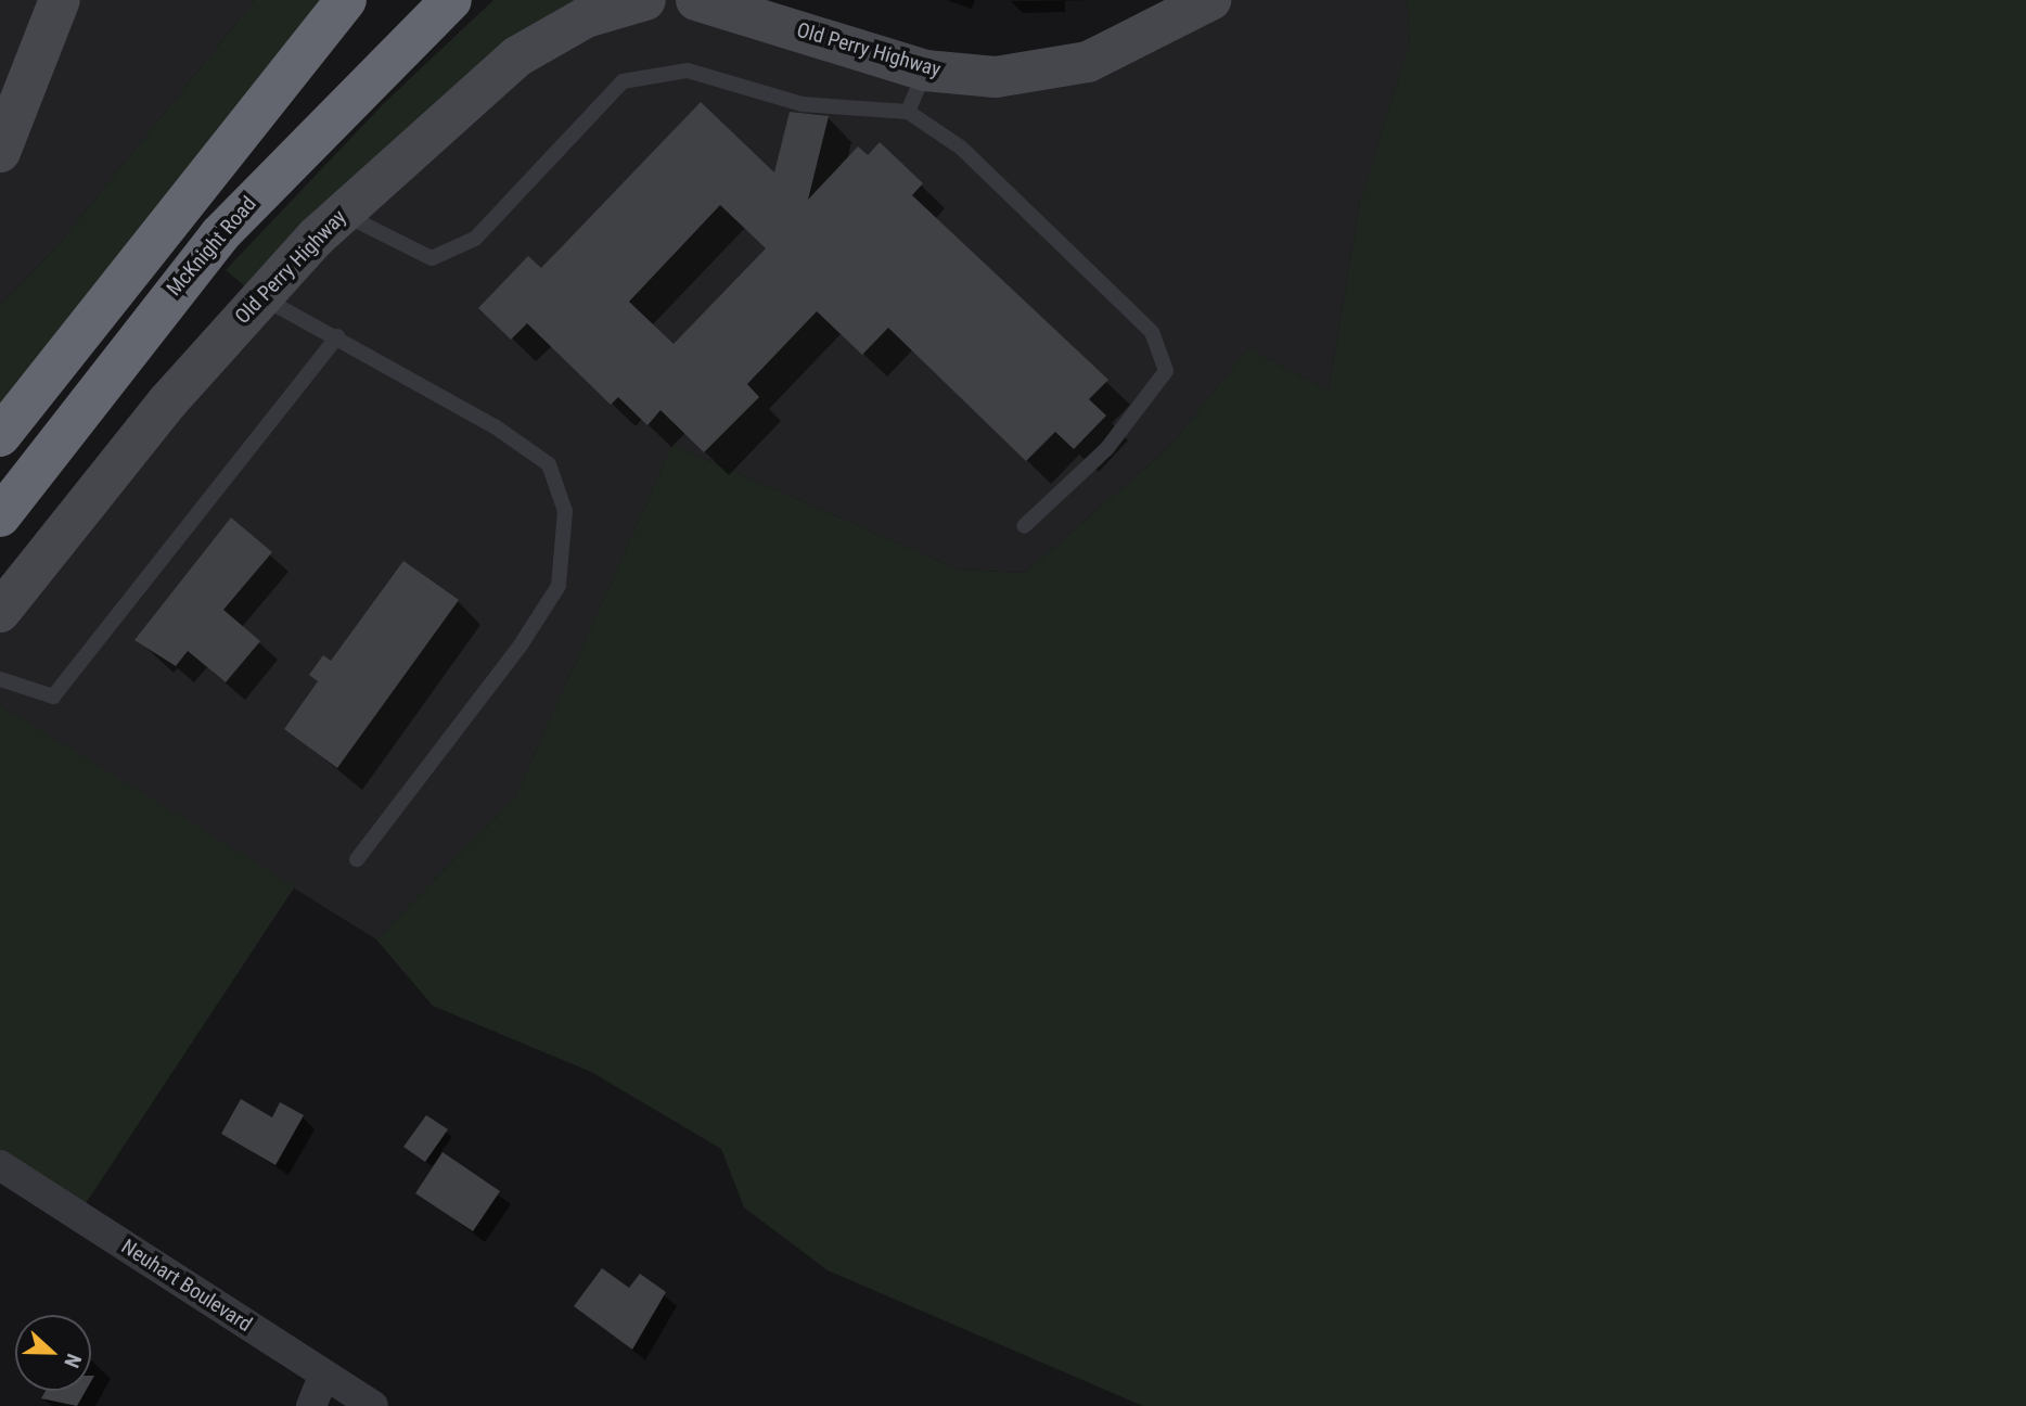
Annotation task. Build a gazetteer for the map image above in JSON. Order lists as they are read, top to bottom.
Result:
{
  "streets": {
    "highway": ["McKnight Road"],
    "street": ["Old Perry Highway", "Neuhart Boulevard"]
  },
  "north": "right"
}
